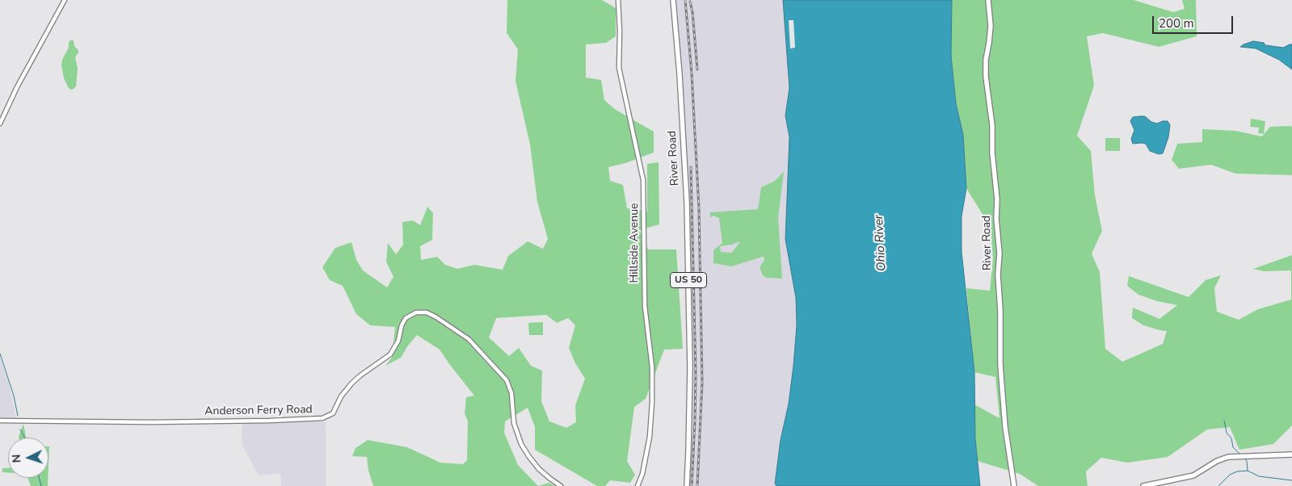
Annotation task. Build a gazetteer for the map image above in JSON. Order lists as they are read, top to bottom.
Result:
{
  "streets": {
    "main road": ["River Road", "US 50"],
    "street": ["Hillside Avenue", "Anderson Ferry Road"]
  },
  "water": ["Ohio River"],
  "scale_bar": "200 m",
  "north": "left"
}
